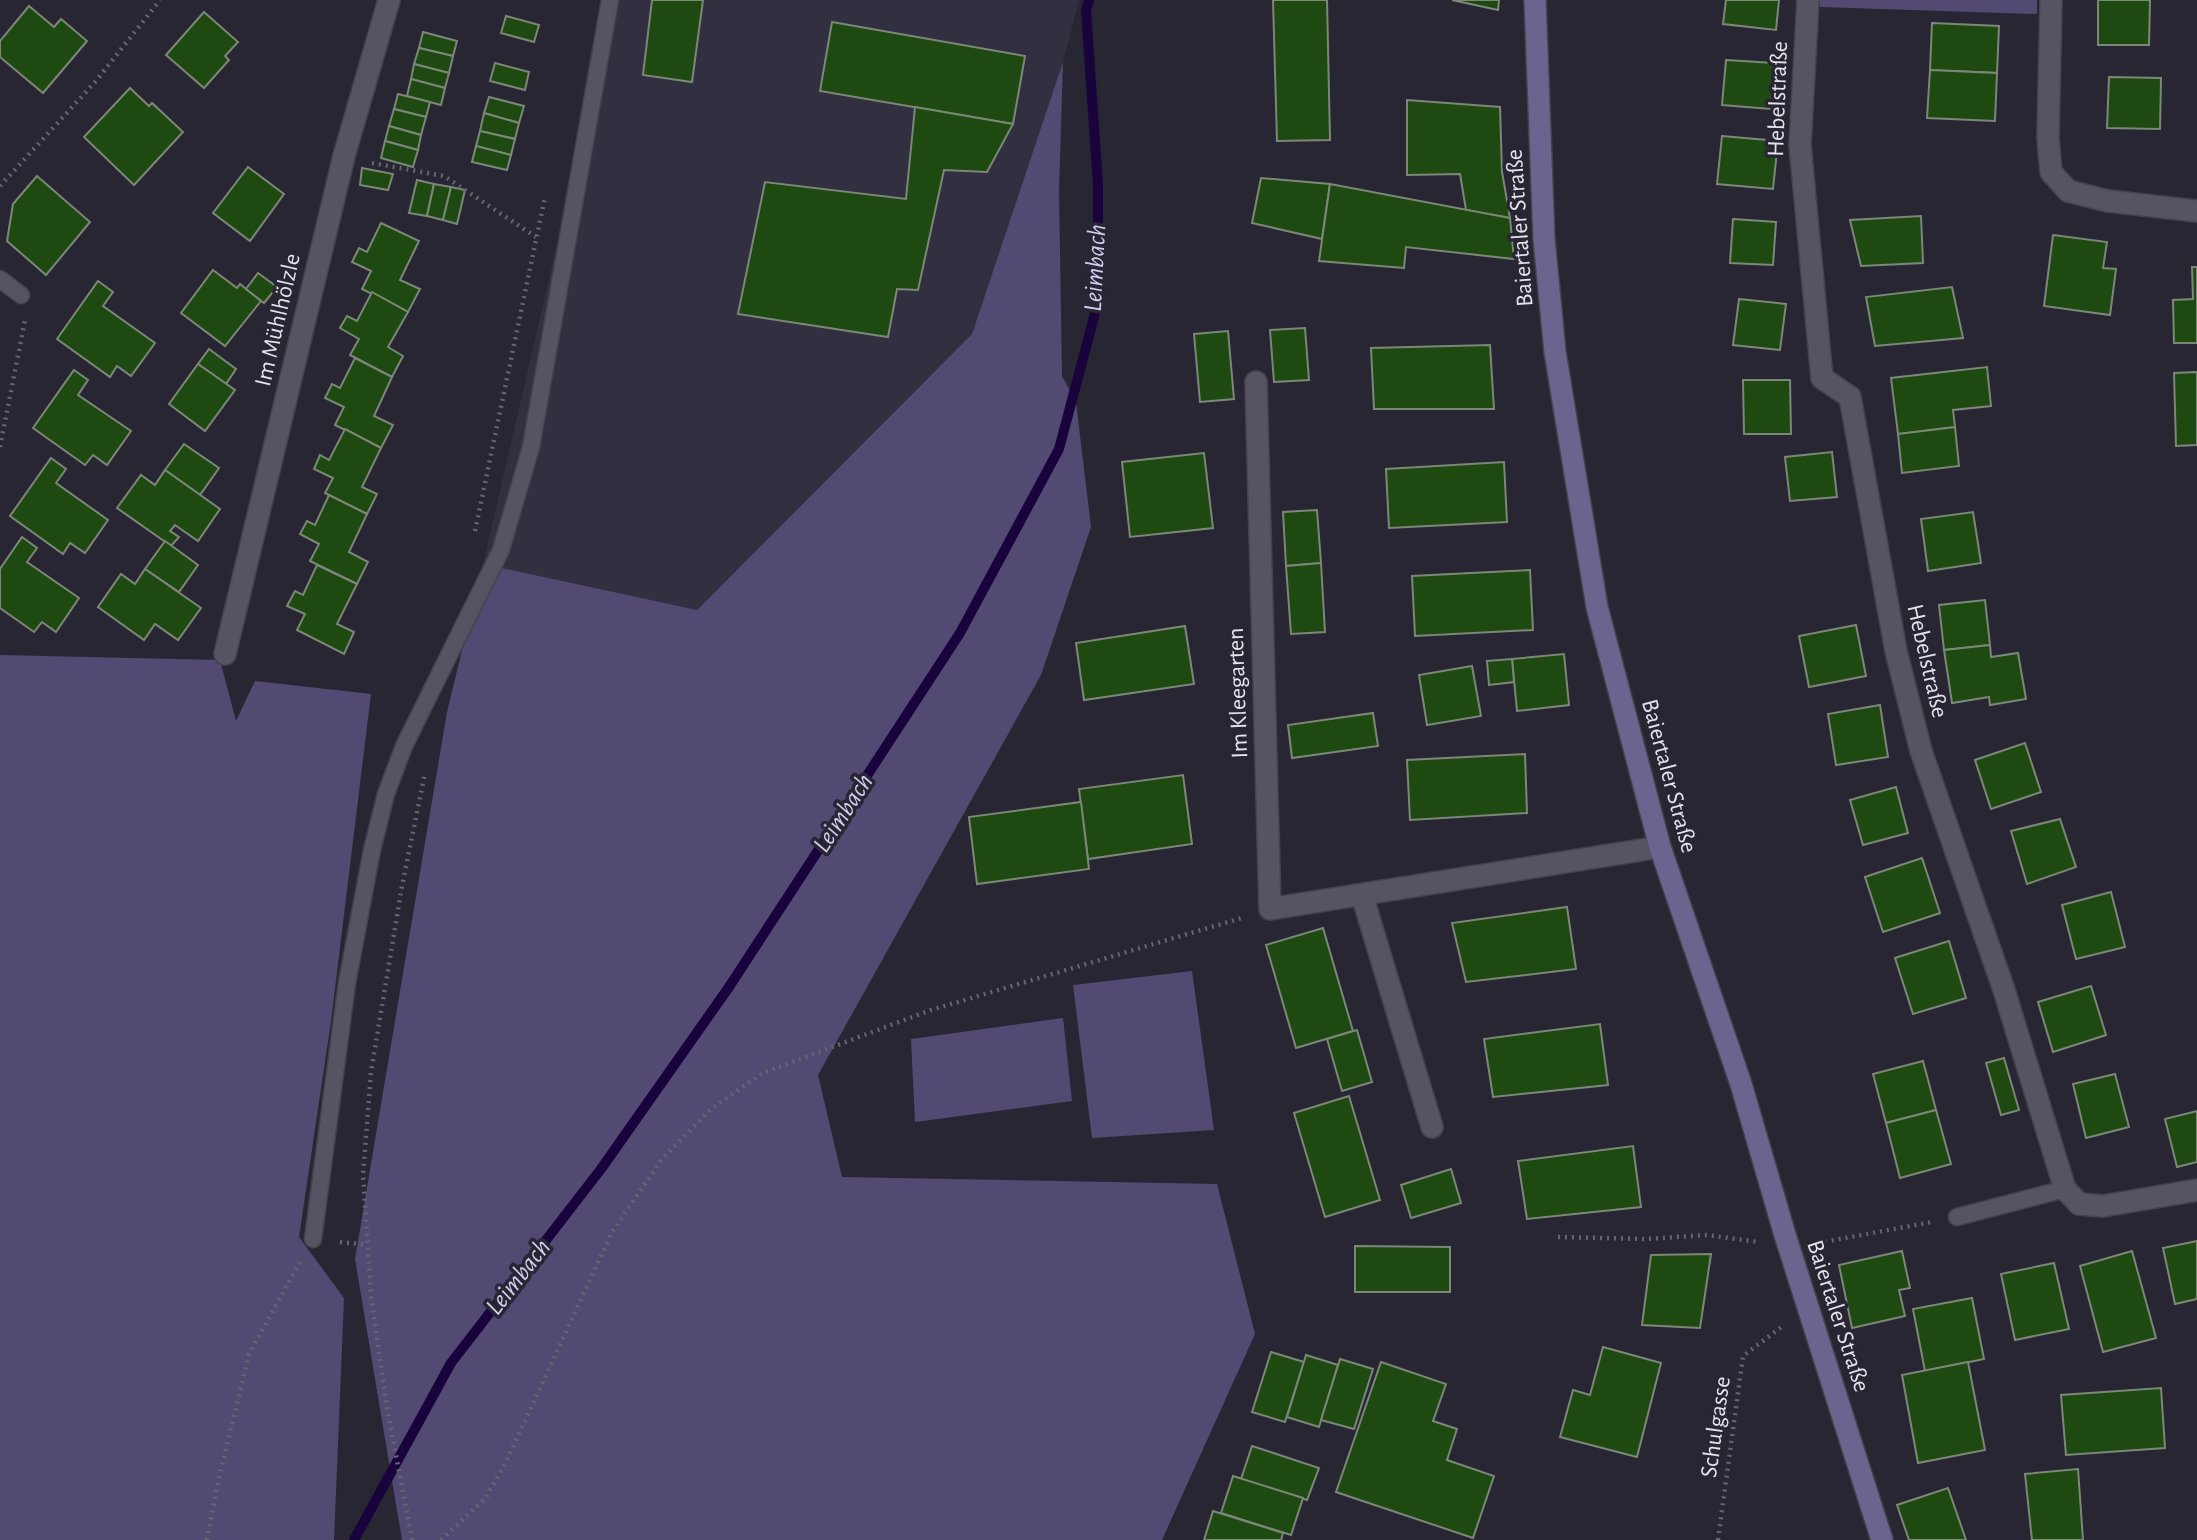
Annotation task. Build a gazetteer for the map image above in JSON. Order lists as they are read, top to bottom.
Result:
{
  "streets": {
    "main road": ["Baiertaler Straße"],
    "street": ["Hebelstraße", "Im Mühlhölzle", "Im Kleegarten"],
    "path": ["Schulgasse"]
  },
  "crossings": [
    ["Baiertaler Straße", "Schulgasse"]
  ],
  "water": ["Leimbach"]
}
